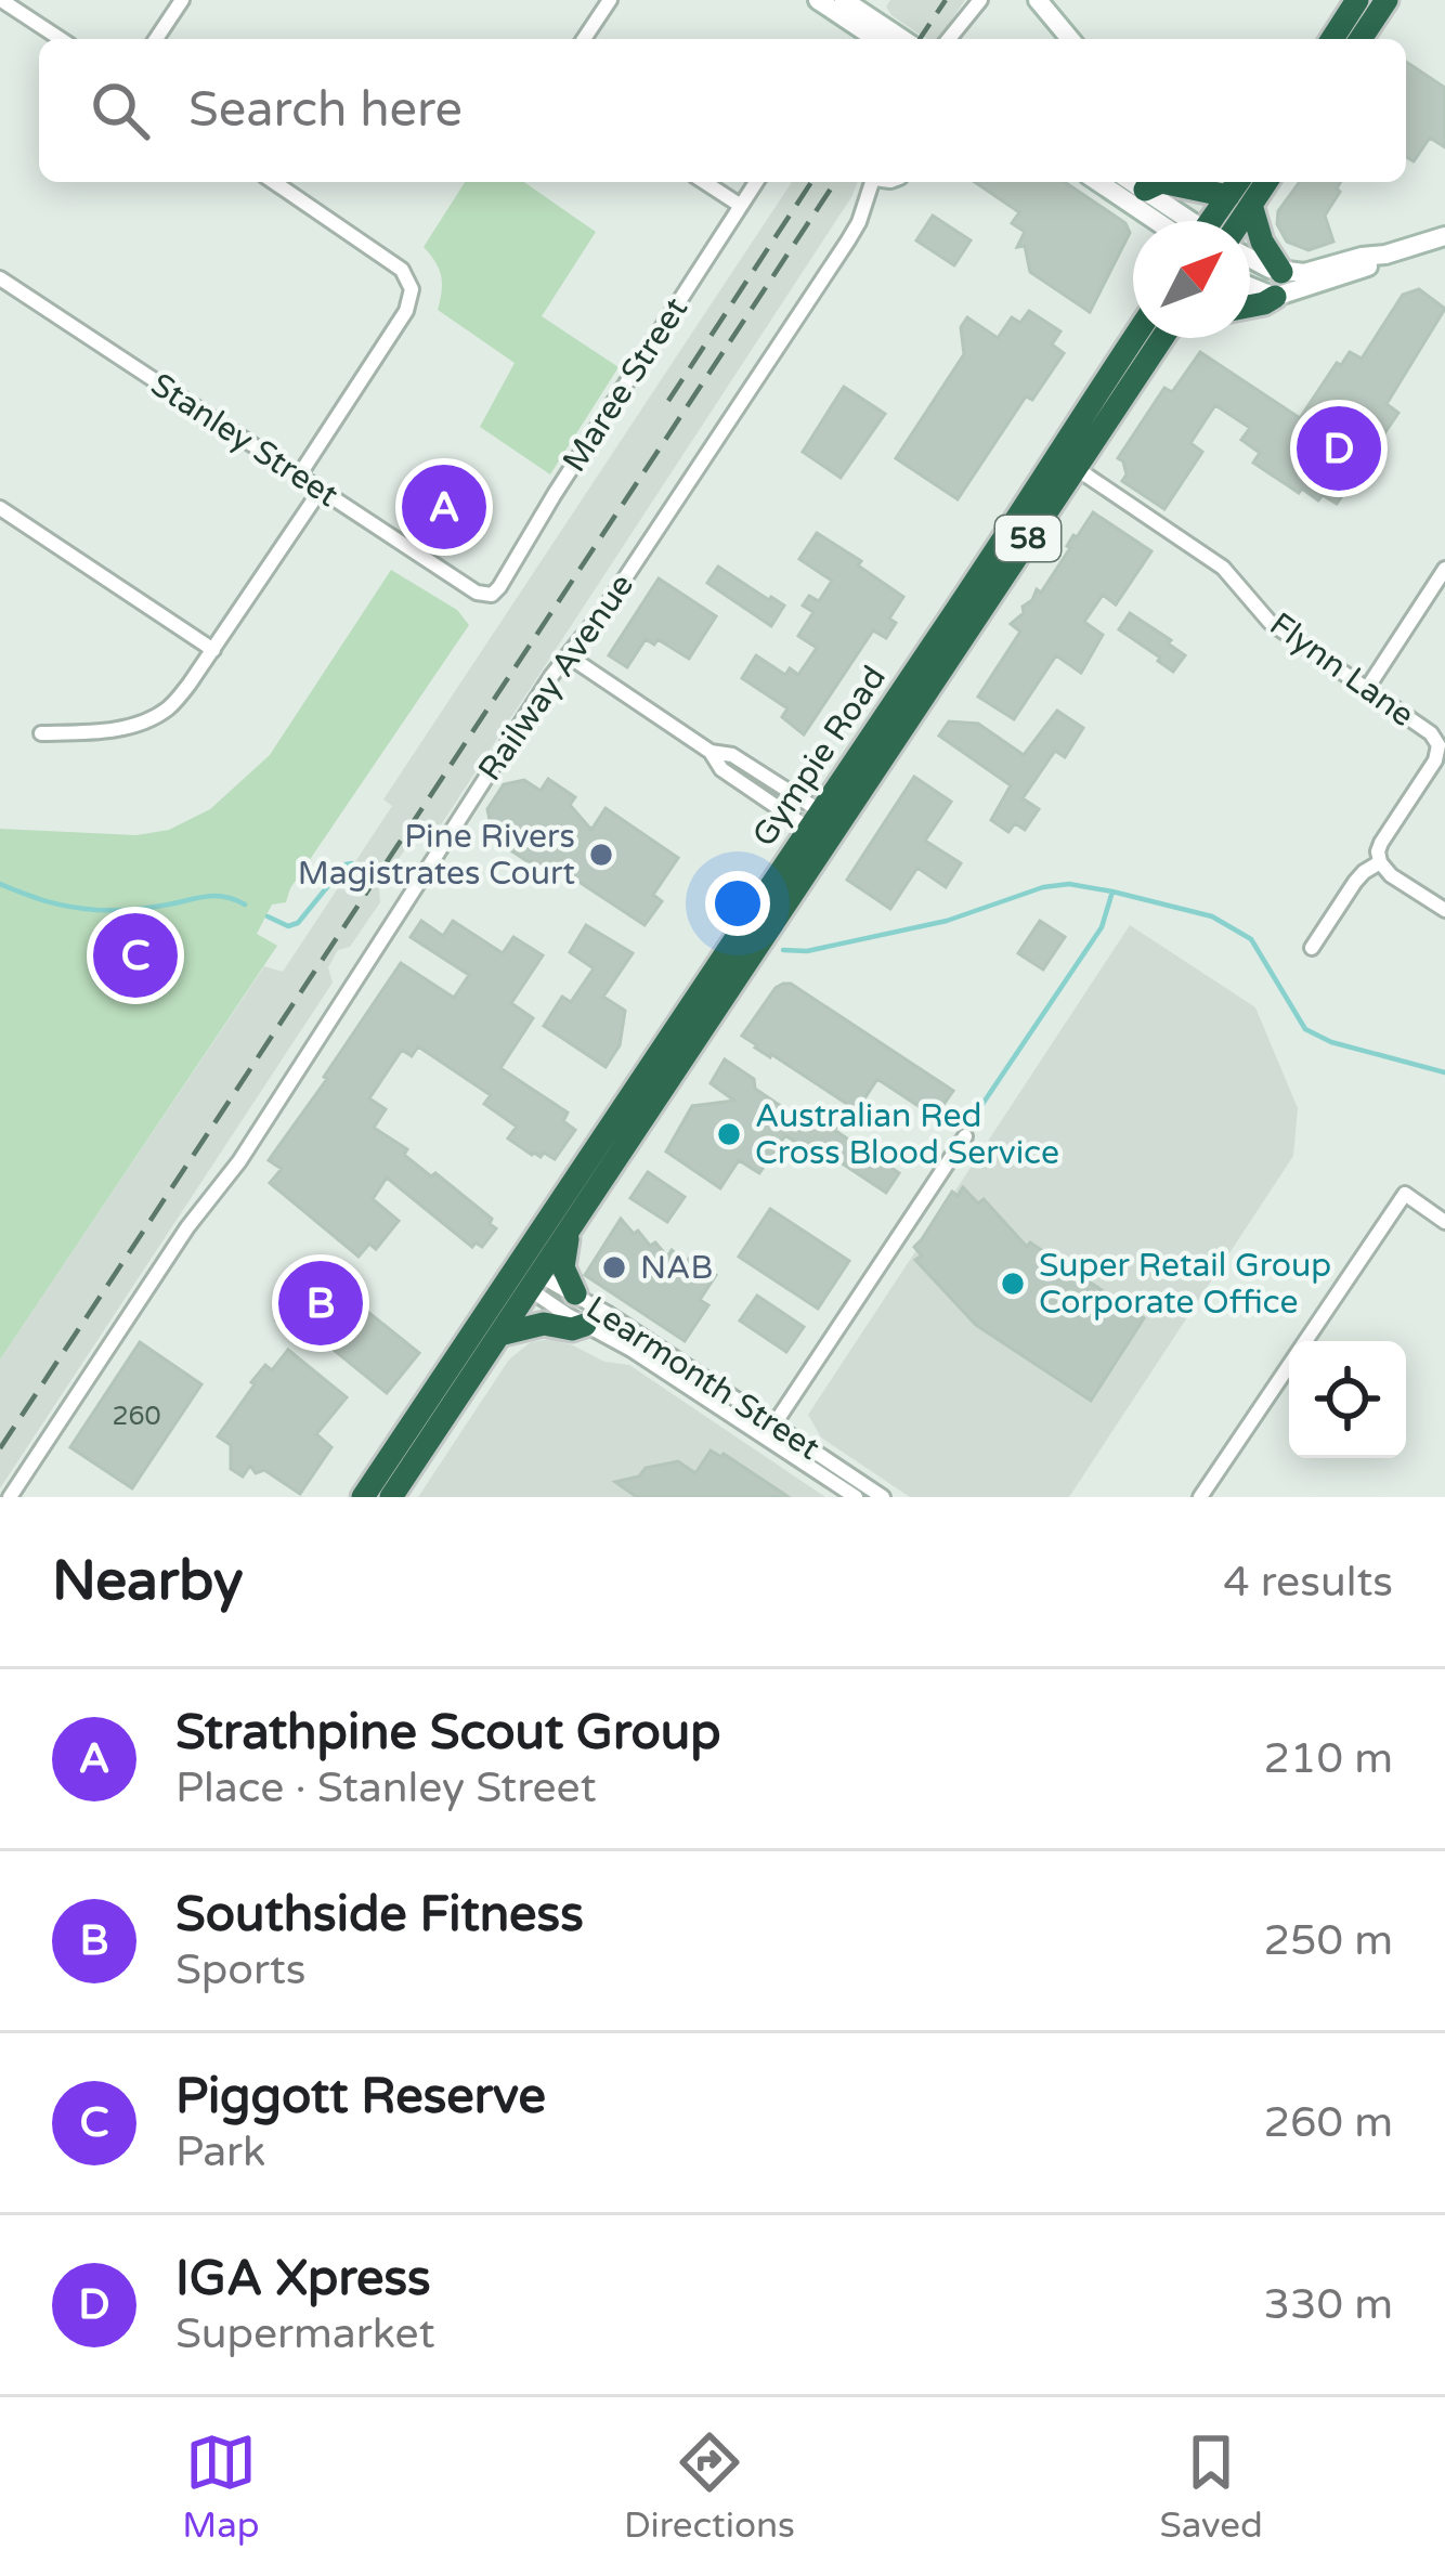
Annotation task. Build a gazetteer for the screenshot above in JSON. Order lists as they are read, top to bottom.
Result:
{
  "streets": {
    "highway": ["58", "Gympie Road"],
    "street": [
      "Maree Street",
      "Stanley Street",
      "Flynn Lane",
      "Railway Avenue",
      "Learmonth Street"
    ]
  },
  "crossings": [
    ["Maree Street", "Stanley Street"],
    ["Flynn Lane", "Gympie Road"],
    ["Gympie Road", "Learmonth Street"]
  ],
  "places": [
    "Pine Rivers Magistrates Court",
    "Australian Red Cross Blood Service",
    "NAB",
    "Super Retail Group Corporate Office"
  ],
  "house_numbers": ["260"],
  "north": "top right",
  "page": {
    "search": "Search here",
    "pins": [
      "D",
      "A",
      "C",
      "B"
    ],
    "heading": ["Nearby", "4 results"],
    "list": [
      {
        "mark": "A",
        "name": "Strathpine Scout Group",
        "note": "Place · Stanley Street",
        "value": "210 m"
      },
      {
        "mark": "B",
        "name": "Southside Fitness",
        "note": "Sports",
        "value": "250 m"
      },
      {
        "mark": "C",
        "name": "Piggott Reserve",
        "note": "Park",
        "value": "260 m"
      },
      {
        "mark": "D",
        "name": "IGA Xpress",
        "note": "Supermarket",
        "value": "330 m"
      }
    ],
    "nav": ["Map", "Directions", "Saved"]
  }
}
